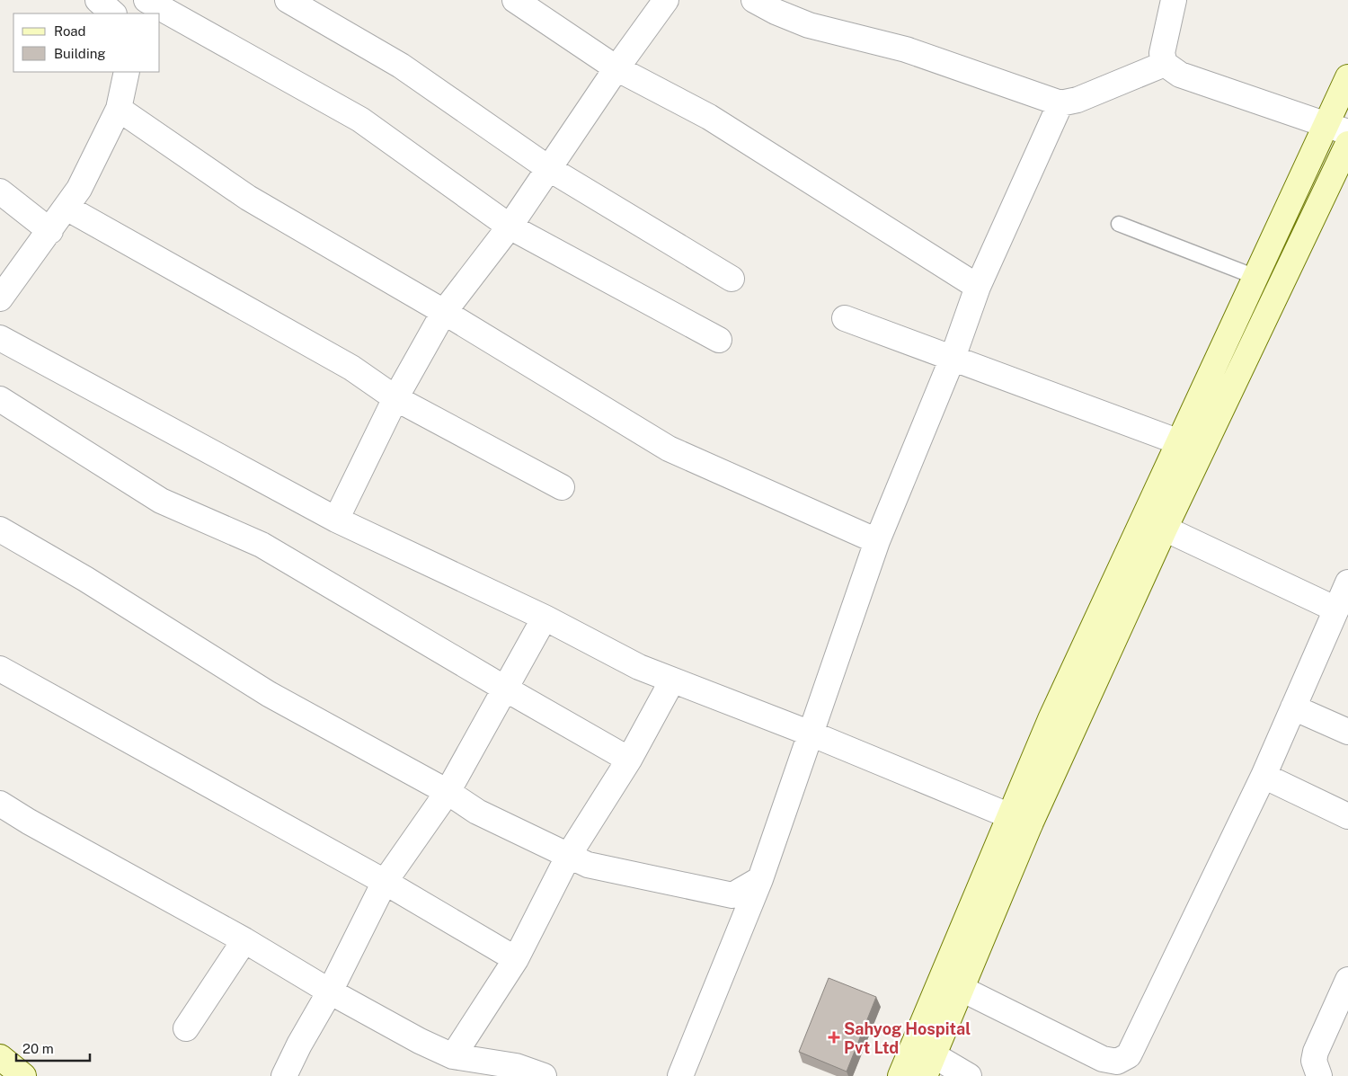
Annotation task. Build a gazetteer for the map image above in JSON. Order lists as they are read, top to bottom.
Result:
{
  "places": {
    "health": ["Sahyog Hospital Pvt Ltd"]
  },
  "legend": ["Road", "Building"],
  "scale_bar": "20 m"
}
